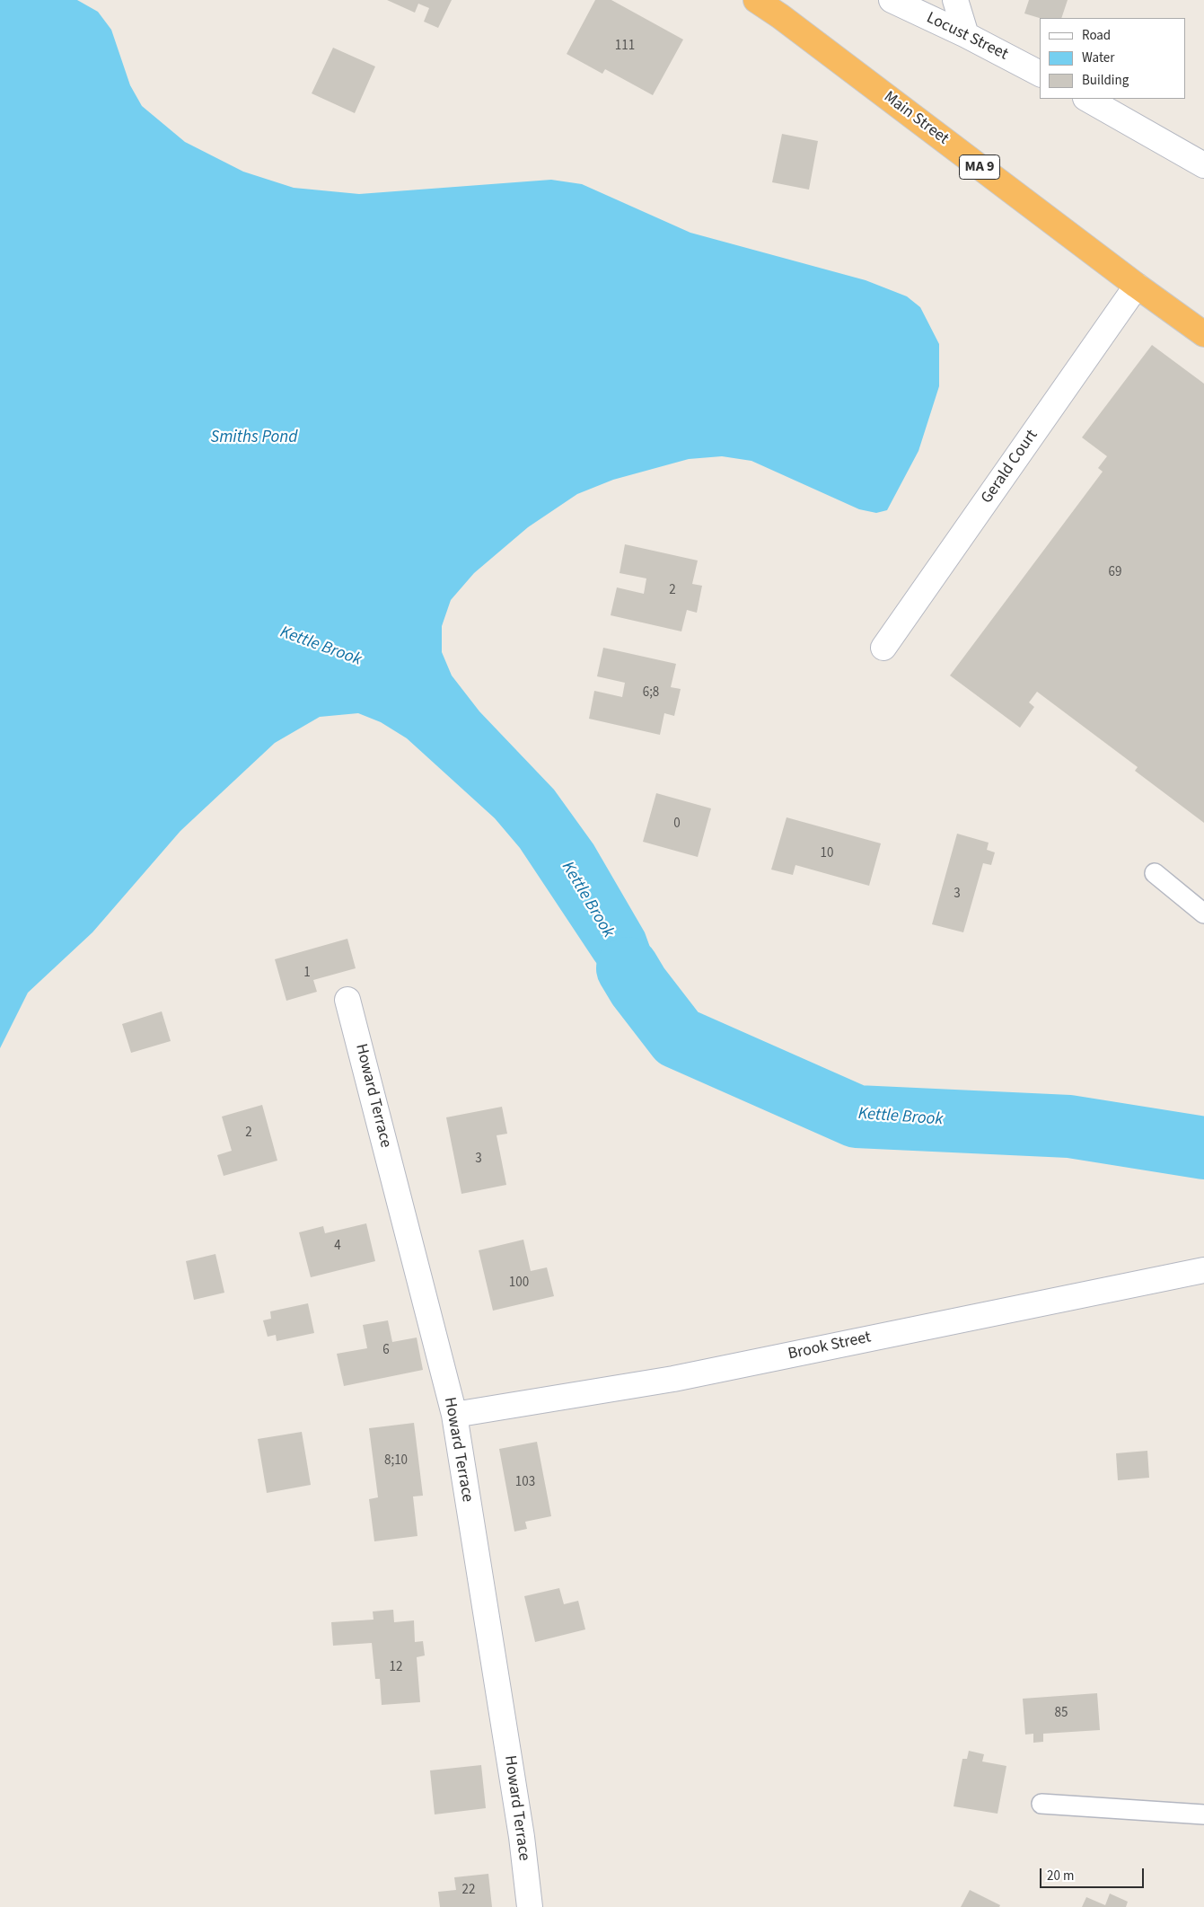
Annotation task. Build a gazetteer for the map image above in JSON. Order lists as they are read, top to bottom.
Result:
{
  "streets": {
    "highway": ["Main Street", "MA 9"],
    "street": [
      "Locust Street",
      "Gerald Court",
      "Howard Terrace",
      "Brook Street"
    ]
  },
  "crossings": [
    ["Main Street", "Gerald Court"],
    ["Howard Terrace", "Brook Street"]
  ],
  "water": ["Smiths Pond", "Kettle Brook"],
  "house_numbers": [
    "111",
    "69",
    "2",
    "6;8",
    "0",
    "10",
    "3",
    "1",
    "2",
    "3",
    "4",
    "100",
    "6",
    "8;10",
    "103",
    "12",
    "85",
    "22"
  ],
  "legend": ["Road", "Water", "Building"],
  "scale_bar": "20 m"
}
